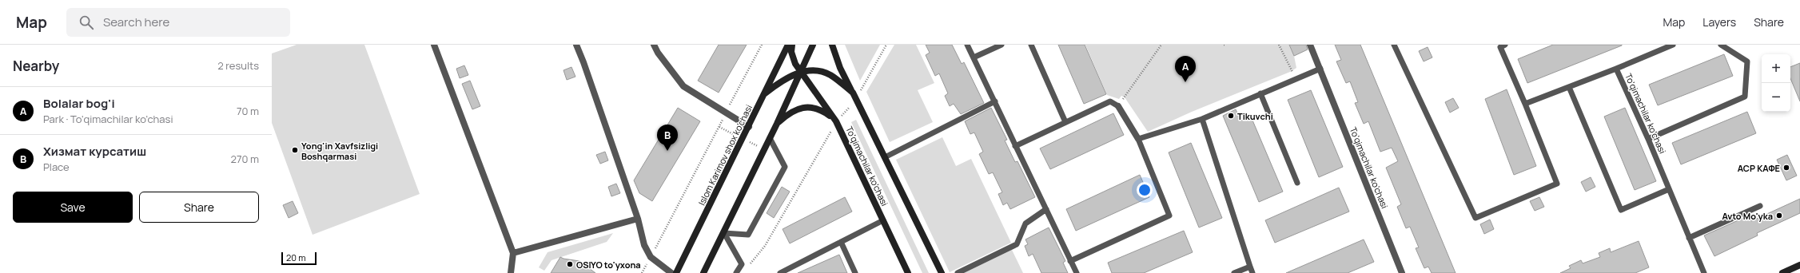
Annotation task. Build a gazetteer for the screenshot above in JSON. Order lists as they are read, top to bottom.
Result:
{
  "streets": {
    "main road": ["To'qimachilar ko'chasi", "Islom Karimov shox ko'chasi"]
  },
  "places": [
    "Tikuvchi",
    "Yong'in Xavfsizligi Boshqarmasi",
    "АСР КАФЕ",
    "Avto Mo'yka",
    "OSIYO to'yxona"
  ],
  "scale_bar": "20 m",
  "page": {
    "header": "Map",
    "search": "Search here",
    "nav": ["Map", "Layers", "Share"],
    "heading": ["Nearby", "2 results"],
    "map_buttons": ["+", "−"],
    "pins": ["A", "B"],
    "list": [
      {
        "mark": "A",
        "name": "Bolalar bog'i",
        "note": "Park · To'qimachilar ko'chasi",
        "value": "70 m"
      },
      {
        "mark": "B",
        "name": "Хизмат курсатиш",
        "note": "Place",
        "value": "270 m"
      }
    ],
    "buttons": ["Save", "Share"],
    "scale": "20 m"
  }
}
